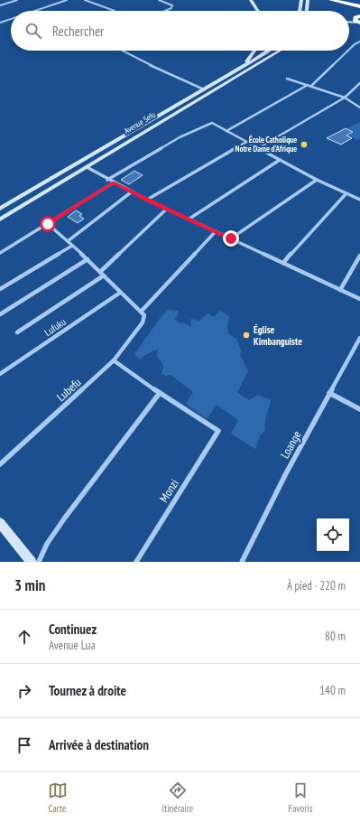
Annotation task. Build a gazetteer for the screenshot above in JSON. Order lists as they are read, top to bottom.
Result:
{
  "streets": {
    "main road": ["Avenue Sefu"],
    "street": [
      "Lufuku",
      "Lubefu",
      "Loange",
      "Monzi"
    ]
  },
  "places": ["École Catholique Notre Dame d'Afrique", "Église Kimbanguiste"],
  "page": {
    "search": "Rechercher",
    "heading": ["3 min", "À pied · 220 m"],
    "list": [
      ["Continuez", "Avenue Lua", "80 m"],
      ["Tournez à droite", "140 m"],
      "Arrivée à destination"
    ],
    "nav": ["Carte", "Itinéraire", "Favoris"]
  }
}
